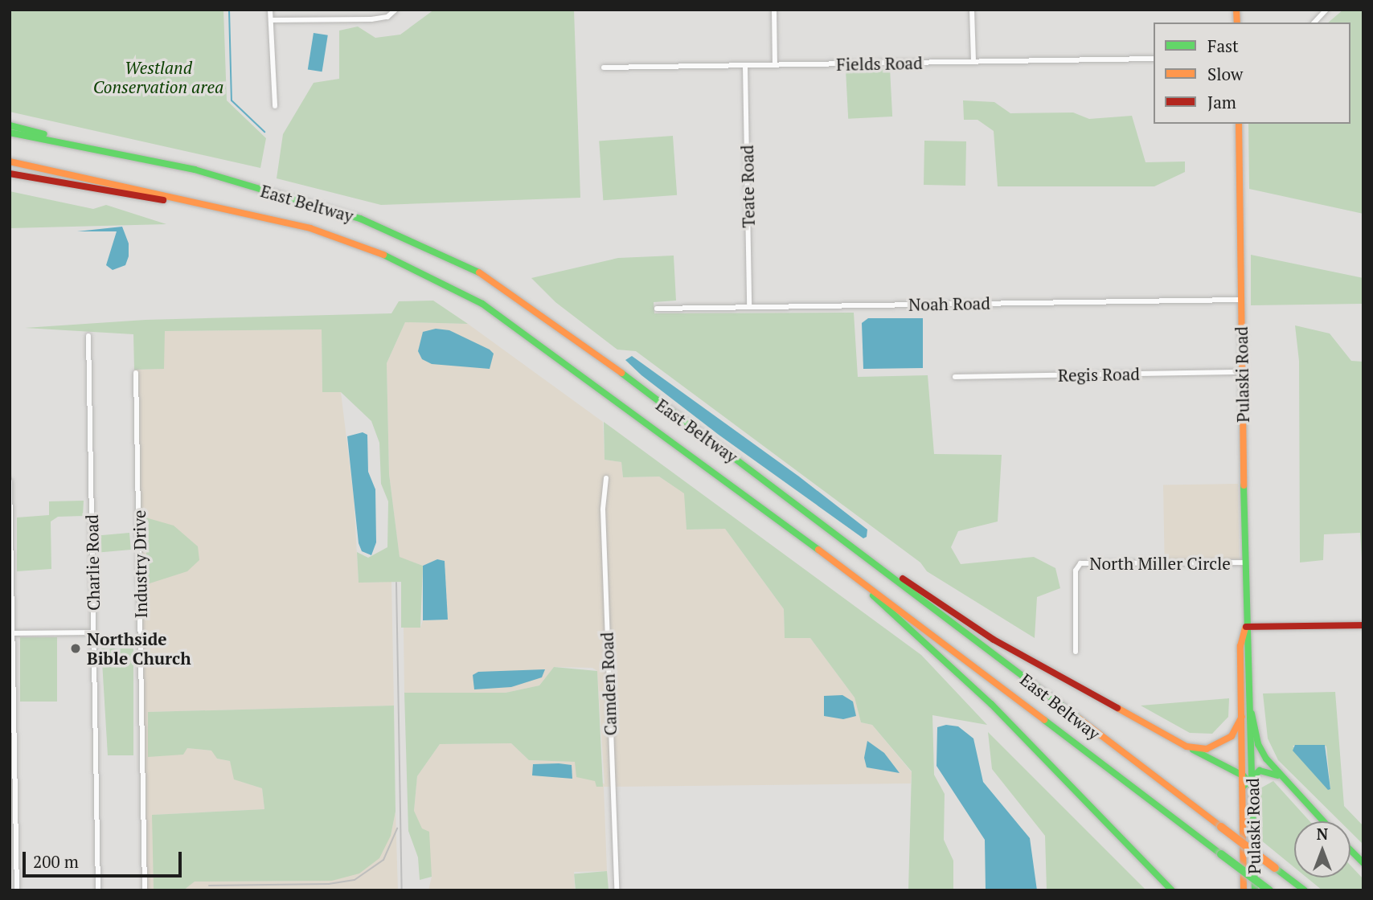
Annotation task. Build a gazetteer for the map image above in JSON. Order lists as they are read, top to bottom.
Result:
{
  "streets": {
    "main road": ["East Beltway", "Pulaski Road"],
    "street": [
      "Fields Road",
      "Teate Road",
      "Noah Road",
      "Regis Road",
      "Charlie Road",
      "North Miller Circle",
      "Industry Drive",
      "Camden Road"
    ]
  },
  "crossings": [
    ["Fields Road", "Teate Road"],
    ["Teate Road", "Noah Road"],
    ["Noah Road", "Pulaski Road"],
    ["Regis Road", "Pulaski Road"],
    ["Pulaski Road", "North Miller Circle"]
  ],
  "parks": ["Westland Conservation area"],
  "places": ["Northside Bible Church"],
  "legend": ["Fast", "Slow", "Jam"],
  "scale_bar": "200 m",
  "north": "top"
}
